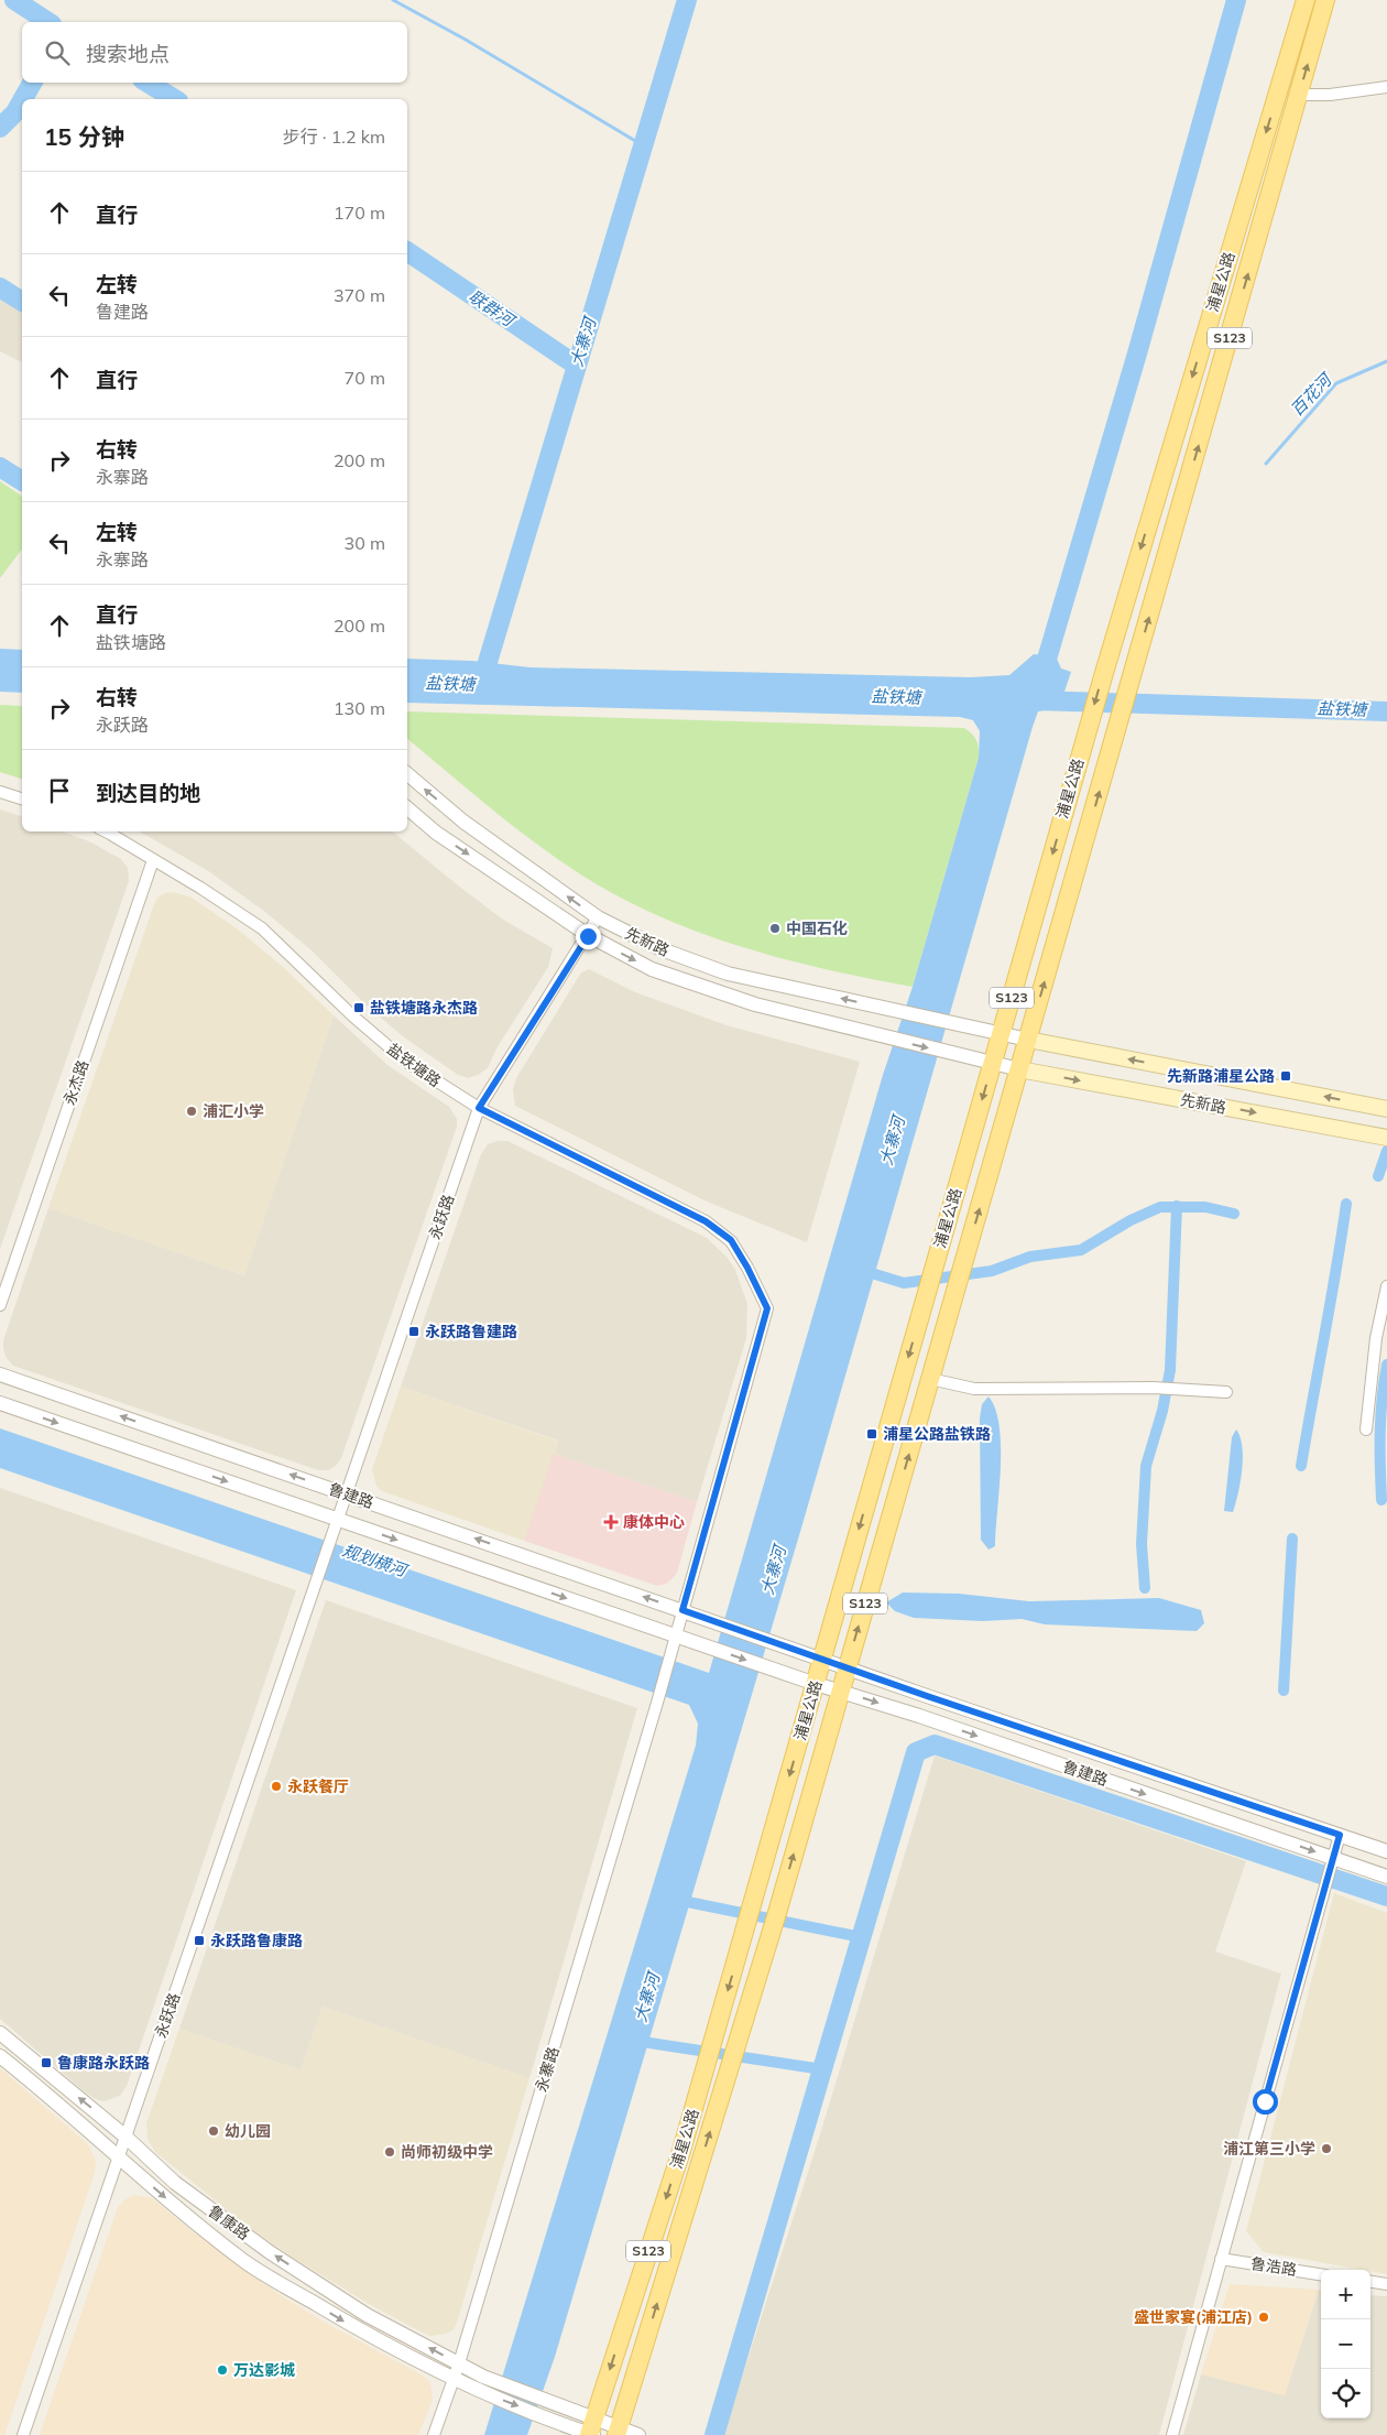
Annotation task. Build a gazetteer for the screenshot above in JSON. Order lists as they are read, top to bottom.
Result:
{
  "streets": {
    "main road": ["浦星公路", "S123", "先新路"],
    "street": [
      "盐铁塘路",
      "永杰路",
      "永跃路",
      "鲁建路",
      "永寨路",
      "鲁康路",
      "鲁浩路"
    ]
  },
  "crossings": [
    ["浦星公路", "先新路"],
    ["浦星公路", "鲁建路"],
    ["浦星公路", "鲁康路"],
    ["先新路", "永跃路"],
    ["盐铁塘路", "永杰路"],
    ["盐铁塘路", "永跃路"],
    ["盐铁塘路", "鲁建路"],
    ["永跃路", "鲁建路"],
    ["永跃路", "鲁康路"],
    ["鲁建路", "永寨路"],
    ["永寨路", "鲁康路"]
  ],
  "water": [
    "联群河",
    "大寨河",
    "百花河",
    "盐铁塘",
    "规划横河"
  ],
  "places": {
    "other": [
      "中国石化",
      "浦汇小学",
      "永跃餐厅",
      "幼儿园",
      "浦江第三小学",
      "尚师初级中学",
      "盛世家宴(浦江店)",
      "万达影城"
    ],
    "transit": [
      "盐铁塘路永杰路",
      "先新路浦星公路",
      "永跃路鲁建路",
      "浦星公路盐铁路",
      "永跃路鲁康路",
      "鲁康路永跃路"
    ],
    "health": ["康体中心"]
  },
  "page": {
    "search": "搜索地点",
    "heading": ["15 分钟", "步行 · 1.2 km"],
    "list": [
      ["直行", "170 m"],
      ["左转", "鲁建路", "370 m"],
      ["直行", "70 m"],
      ["右转", "永寨路", "200 m"],
      ["左转", "永寨路", "30 m"],
      ["直行", "盐铁塘路", "200 m"],
      ["右转", "永跃路", "130 m"],
      "到达目的地"
    ],
    "map_buttons": ["+", "−"]
  }
}
